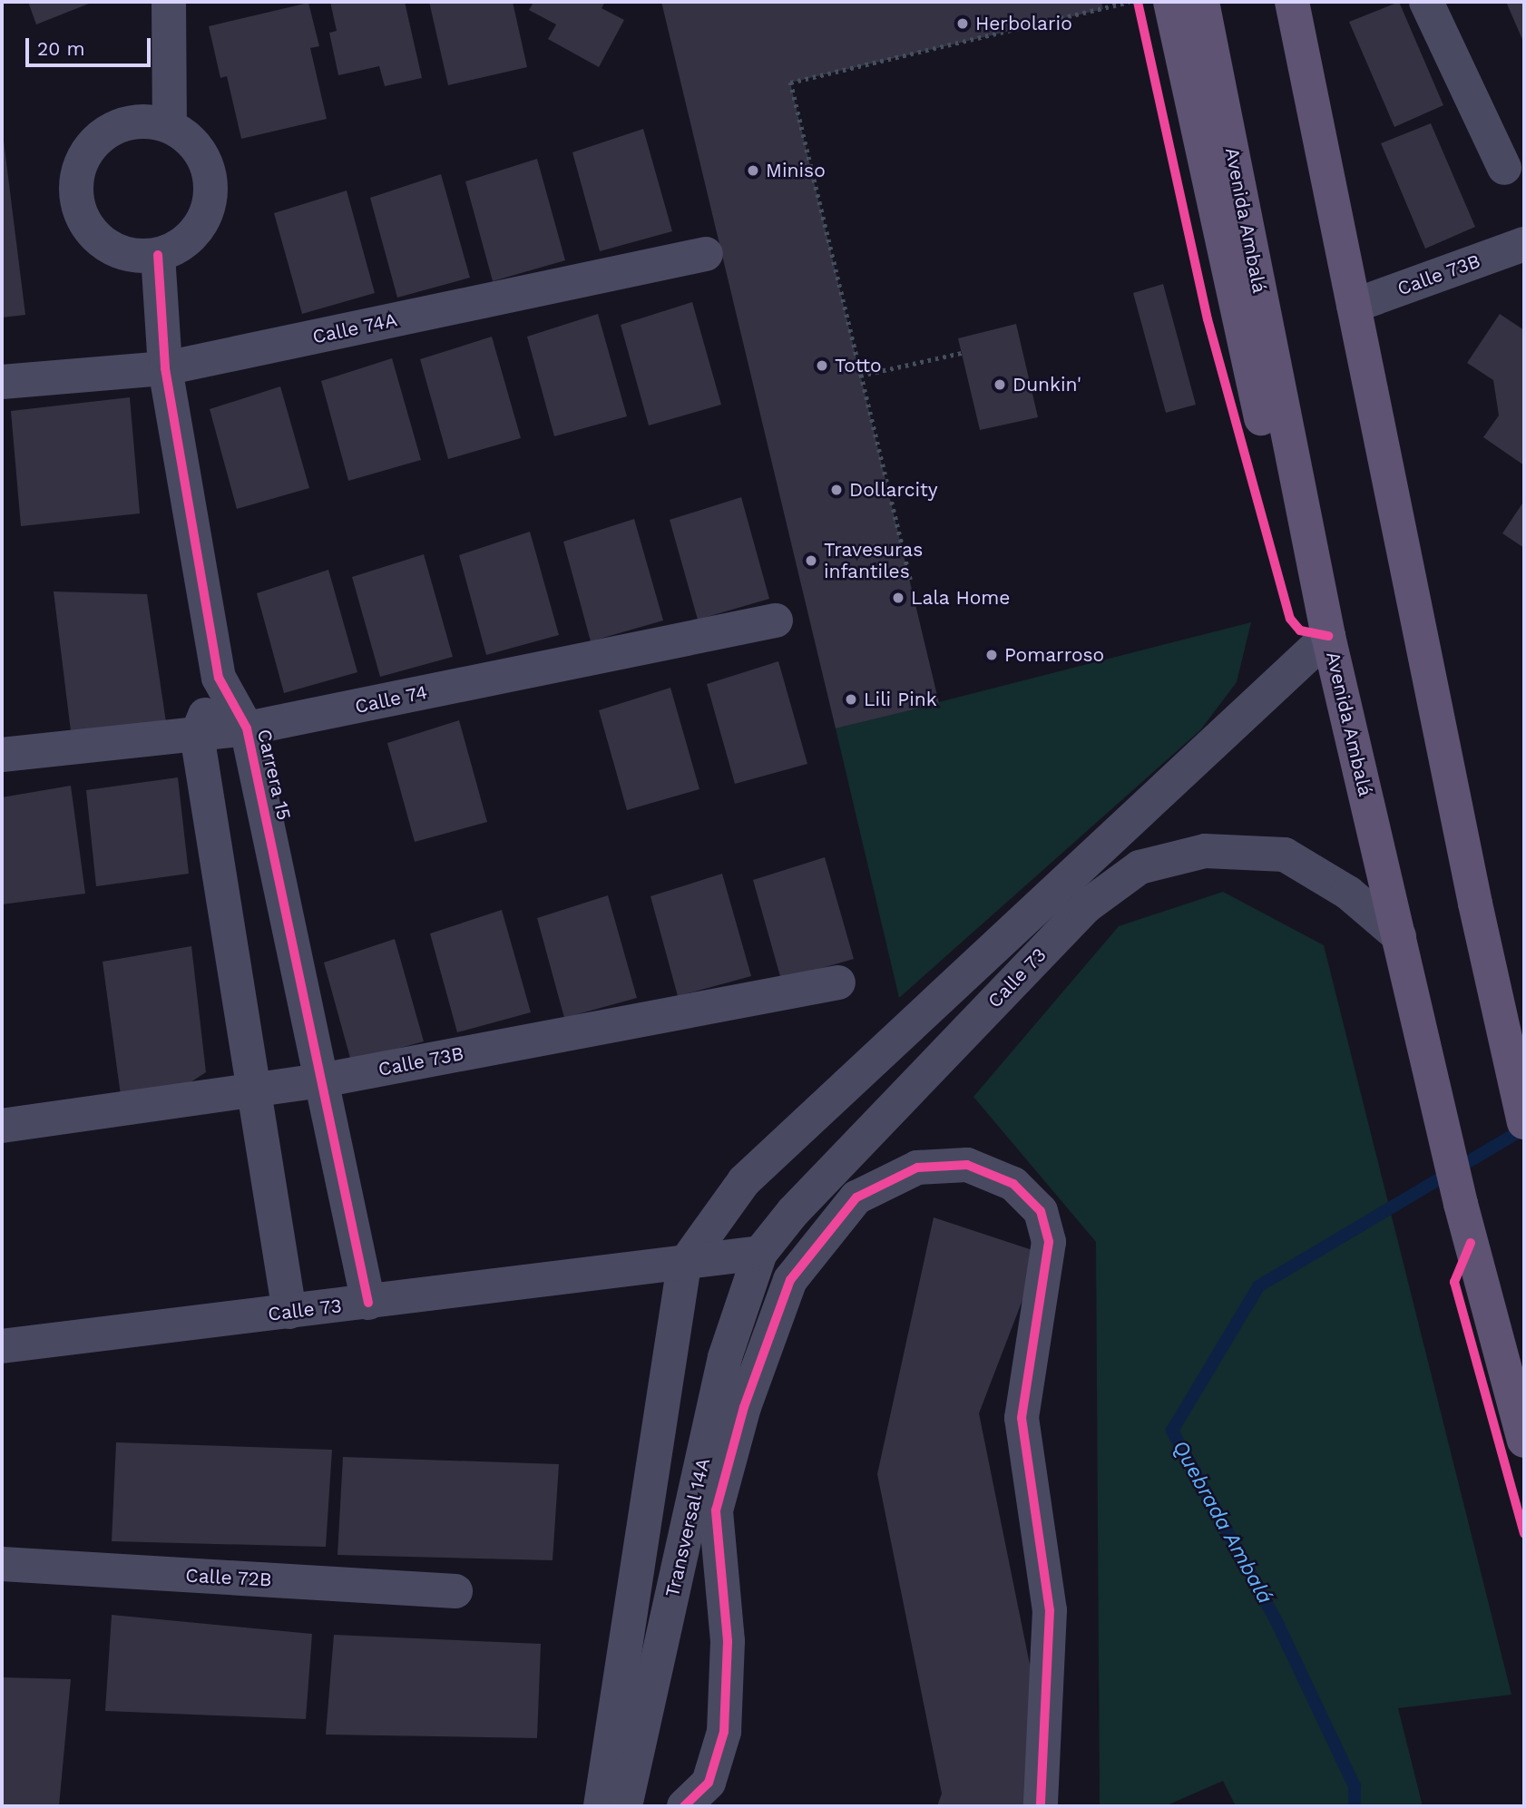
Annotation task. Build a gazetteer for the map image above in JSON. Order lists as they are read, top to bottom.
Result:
{
  "streets": {
    "main road": ["Avenida Ambalá"],
    "street": [
      "Calle 73B",
      "Calle 74A",
      "Calle 74",
      "Carrera 15",
      "Calle 73",
      "Transversal 14A",
      "Calle 72B"
    ]
  },
  "crossings": [
    ["Avenida Ambalá", "Calle 73"],
    ["Calle 73B", "Carrera 15"],
    ["Calle 74A", "Carrera 15"],
    ["Calle 74", "Carrera 15"],
    ["Carrera 15", "Calle 73"],
    ["Calle 73", "Transversal 14A"]
  ],
  "water": ["Quebrada Ambalá"],
  "places": [
    "Herbolario",
    "Miniso",
    "Totto",
    "Dunkin'",
    "Dollarcity",
    "Travesuras infantiles",
    "Lala Home",
    "Pomarroso",
    "Lili Pink"
  ],
  "scale_bar": "20 m"
}
